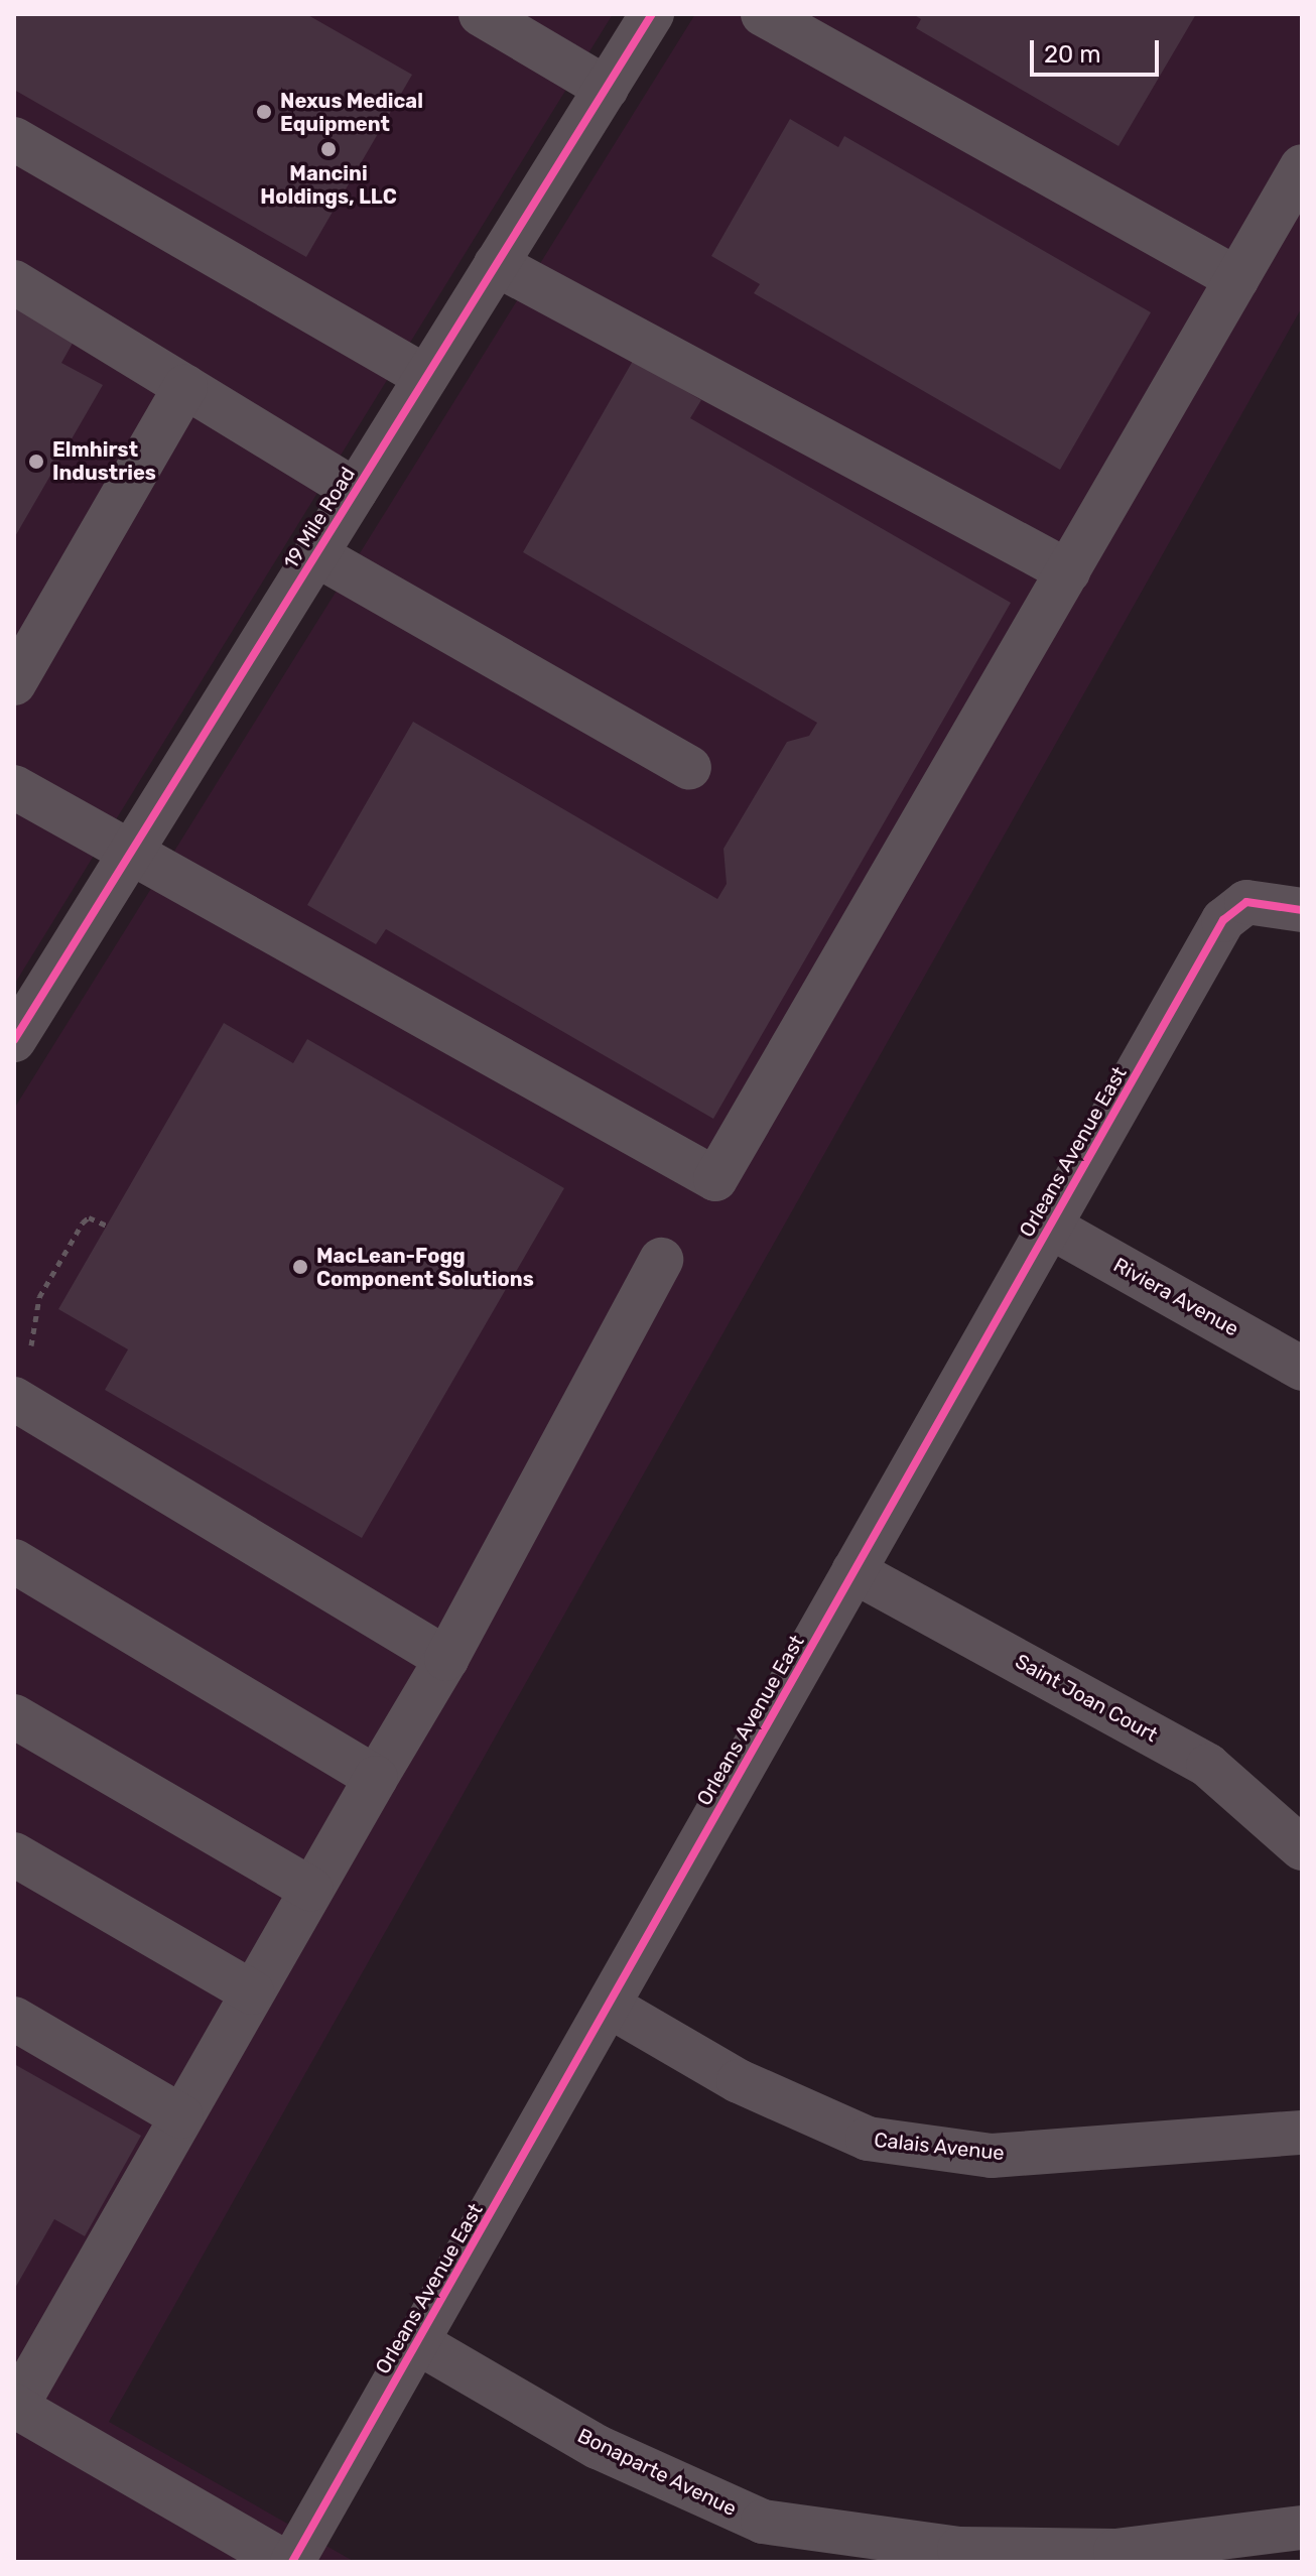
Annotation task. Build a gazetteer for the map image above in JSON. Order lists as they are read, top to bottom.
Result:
{
  "streets": {
    "street": [
      "19 Mile Road",
      "Orleans Avenue East",
      "Riviera Avenue",
      "Saint Joan Court",
      "Calais Avenue",
      "Bonaparte Avenue"
    ]
  },
  "crossings": [
    ["Orleans Avenue East", "Riviera Avenue"],
    ["Orleans Avenue East", "Saint Joan Court"],
    ["Orleans Avenue East", "Calais Avenue"],
    ["Orleans Avenue East", "Bonaparte Avenue"]
  ],
  "places": [
    "Nexus Medical Equipment",
    "Mancini Holdings, LLC",
    "Elmhirst Industries",
    "MacLean-Fogg Component Solutions"
  ],
  "scale_bar": "20 m"
}
